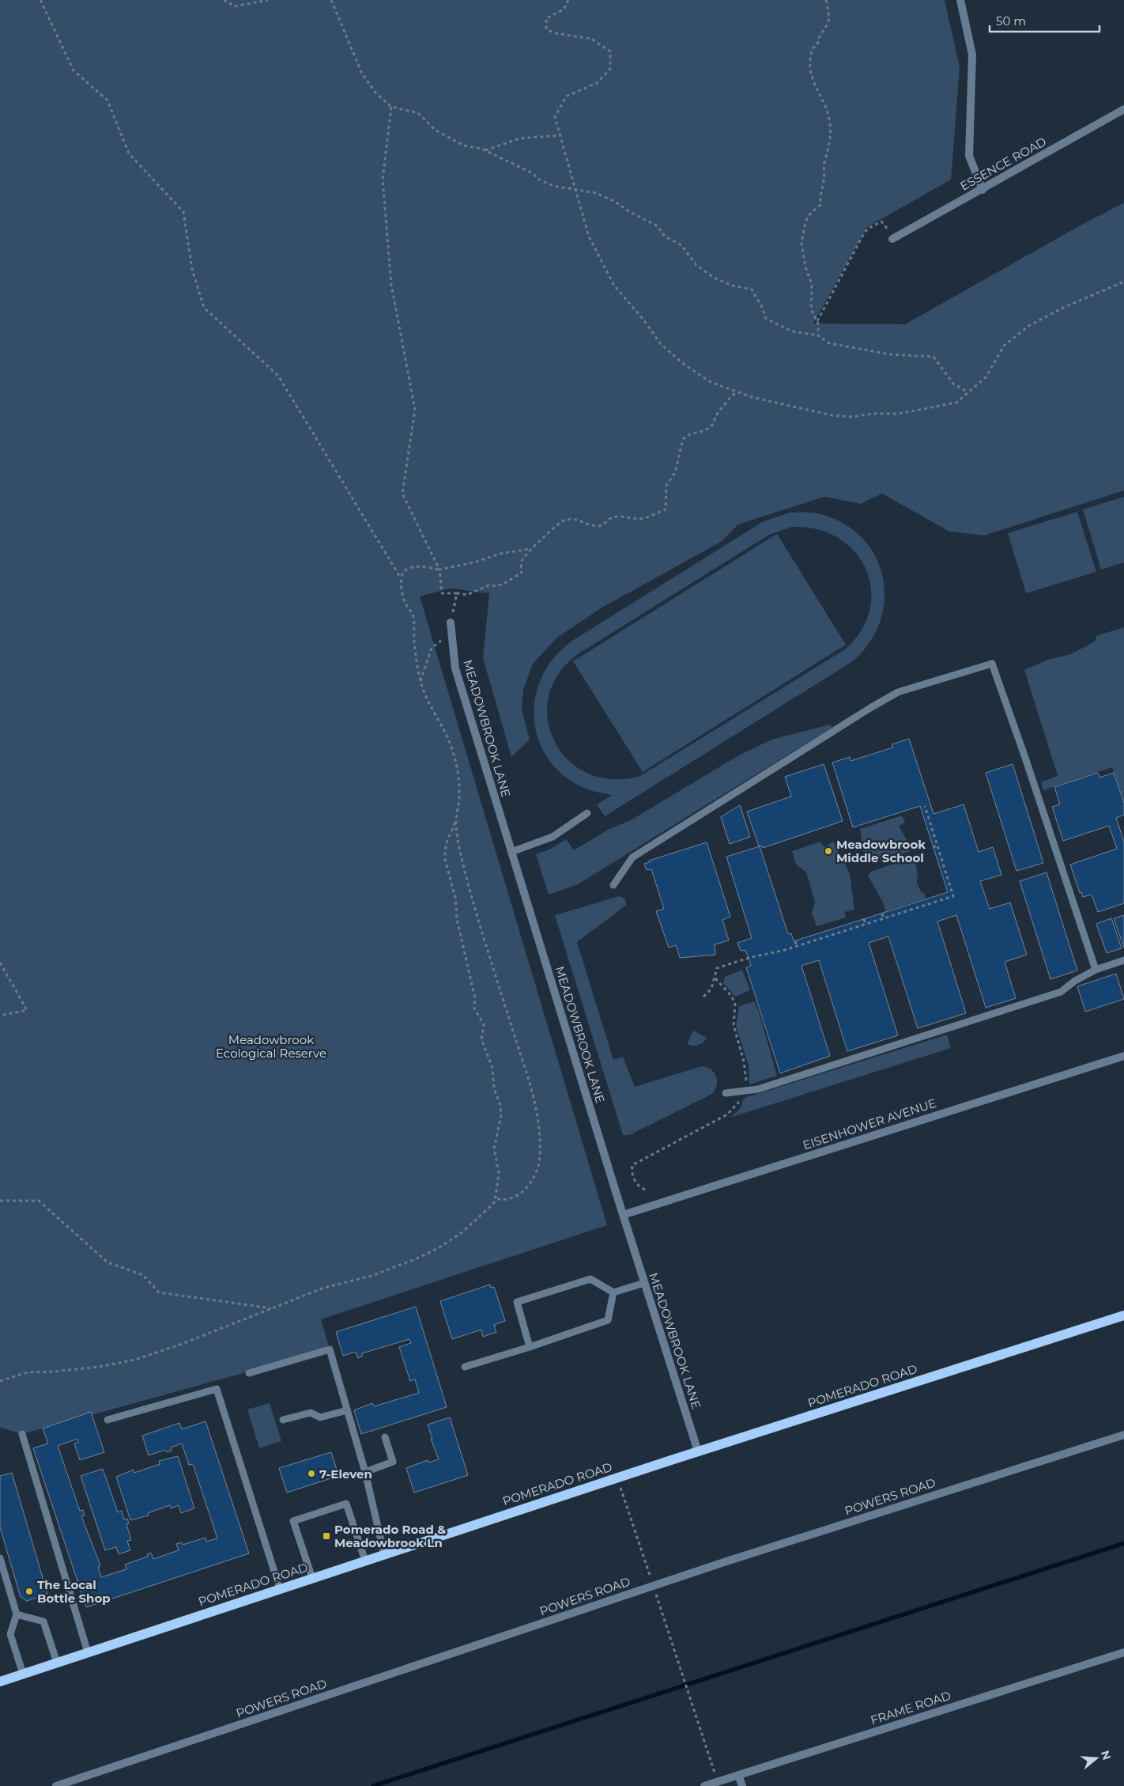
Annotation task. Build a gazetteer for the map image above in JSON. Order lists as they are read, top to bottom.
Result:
{
  "streets": {
    "main road": ["POMERADO ROAD"],
    "street": [
      "ESSENCE ROAD",
      "MEADOWBROOK LANE",
      "EISENHOWER AVENUE",
      "POWERS ROAD",
      "FRAME ROAD"
    ]
  },
  "crossings": [
    ["MEADOWBROOK LANE", "EISENHOWER AVENUE"],
    ["MEADOWBROOK LANE", "POMERADO ROAD"]
  ],
  "parks": ["Meadowbrook Ecological Reserve"],
  "places": {
    "other": ["Meadowbrook Middle School", "7-Eleven", "The Local Bottle Shop"],
    "transit": ["Pomerado Road & Meadowbrook Ln"]
  },
  "scale_bar": "50 m",
  "north": "right"
}
